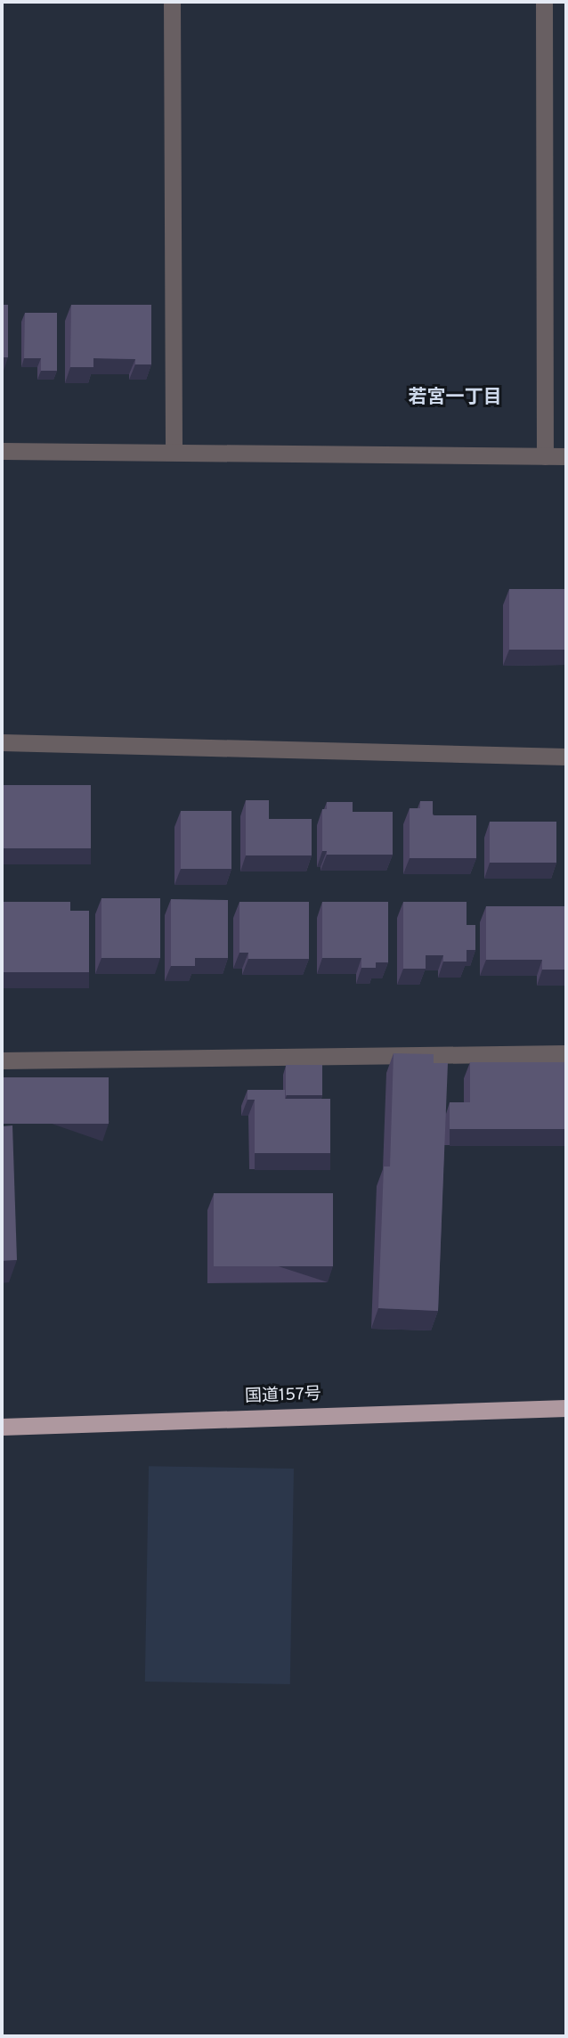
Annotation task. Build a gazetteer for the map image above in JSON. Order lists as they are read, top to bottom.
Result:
{
  "streets": {
    "highway": ["国道157号"]
  },
  "districts": ["若宮一丁目"]
}
